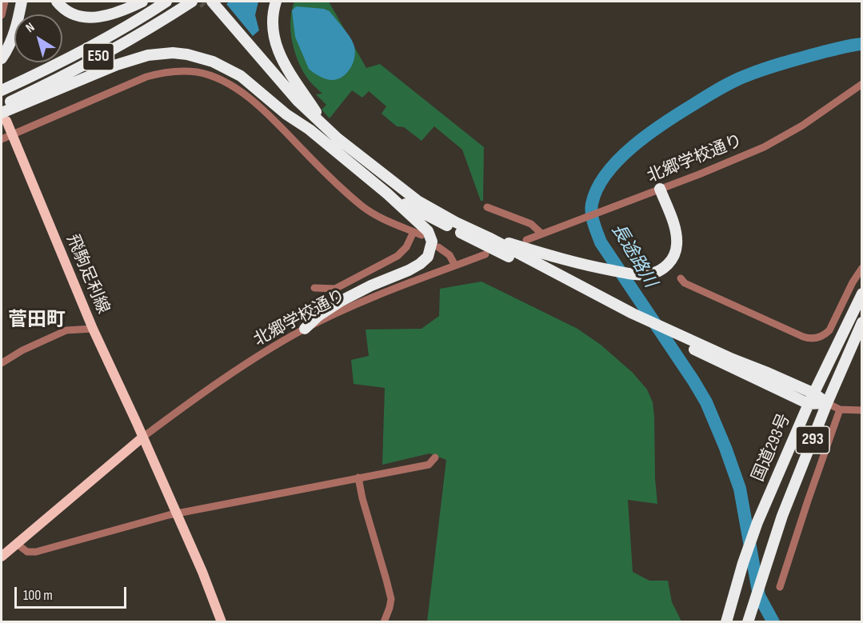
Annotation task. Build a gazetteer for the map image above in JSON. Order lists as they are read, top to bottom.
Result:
{
  "streets": {
    "highway": ["E50", "293", "国道293号"],
    "main road": ["飛駒足利線"],
    "street": ["北郷学校通り"]
  },
  "crossings": [
    ["北郷学校通り", "飛駒足利線"]
  ],
  "districts": ["菅田町"],
  "water": ["長途路川"],
  "scale_bar": "100 m",
  "north": "top left"
}
